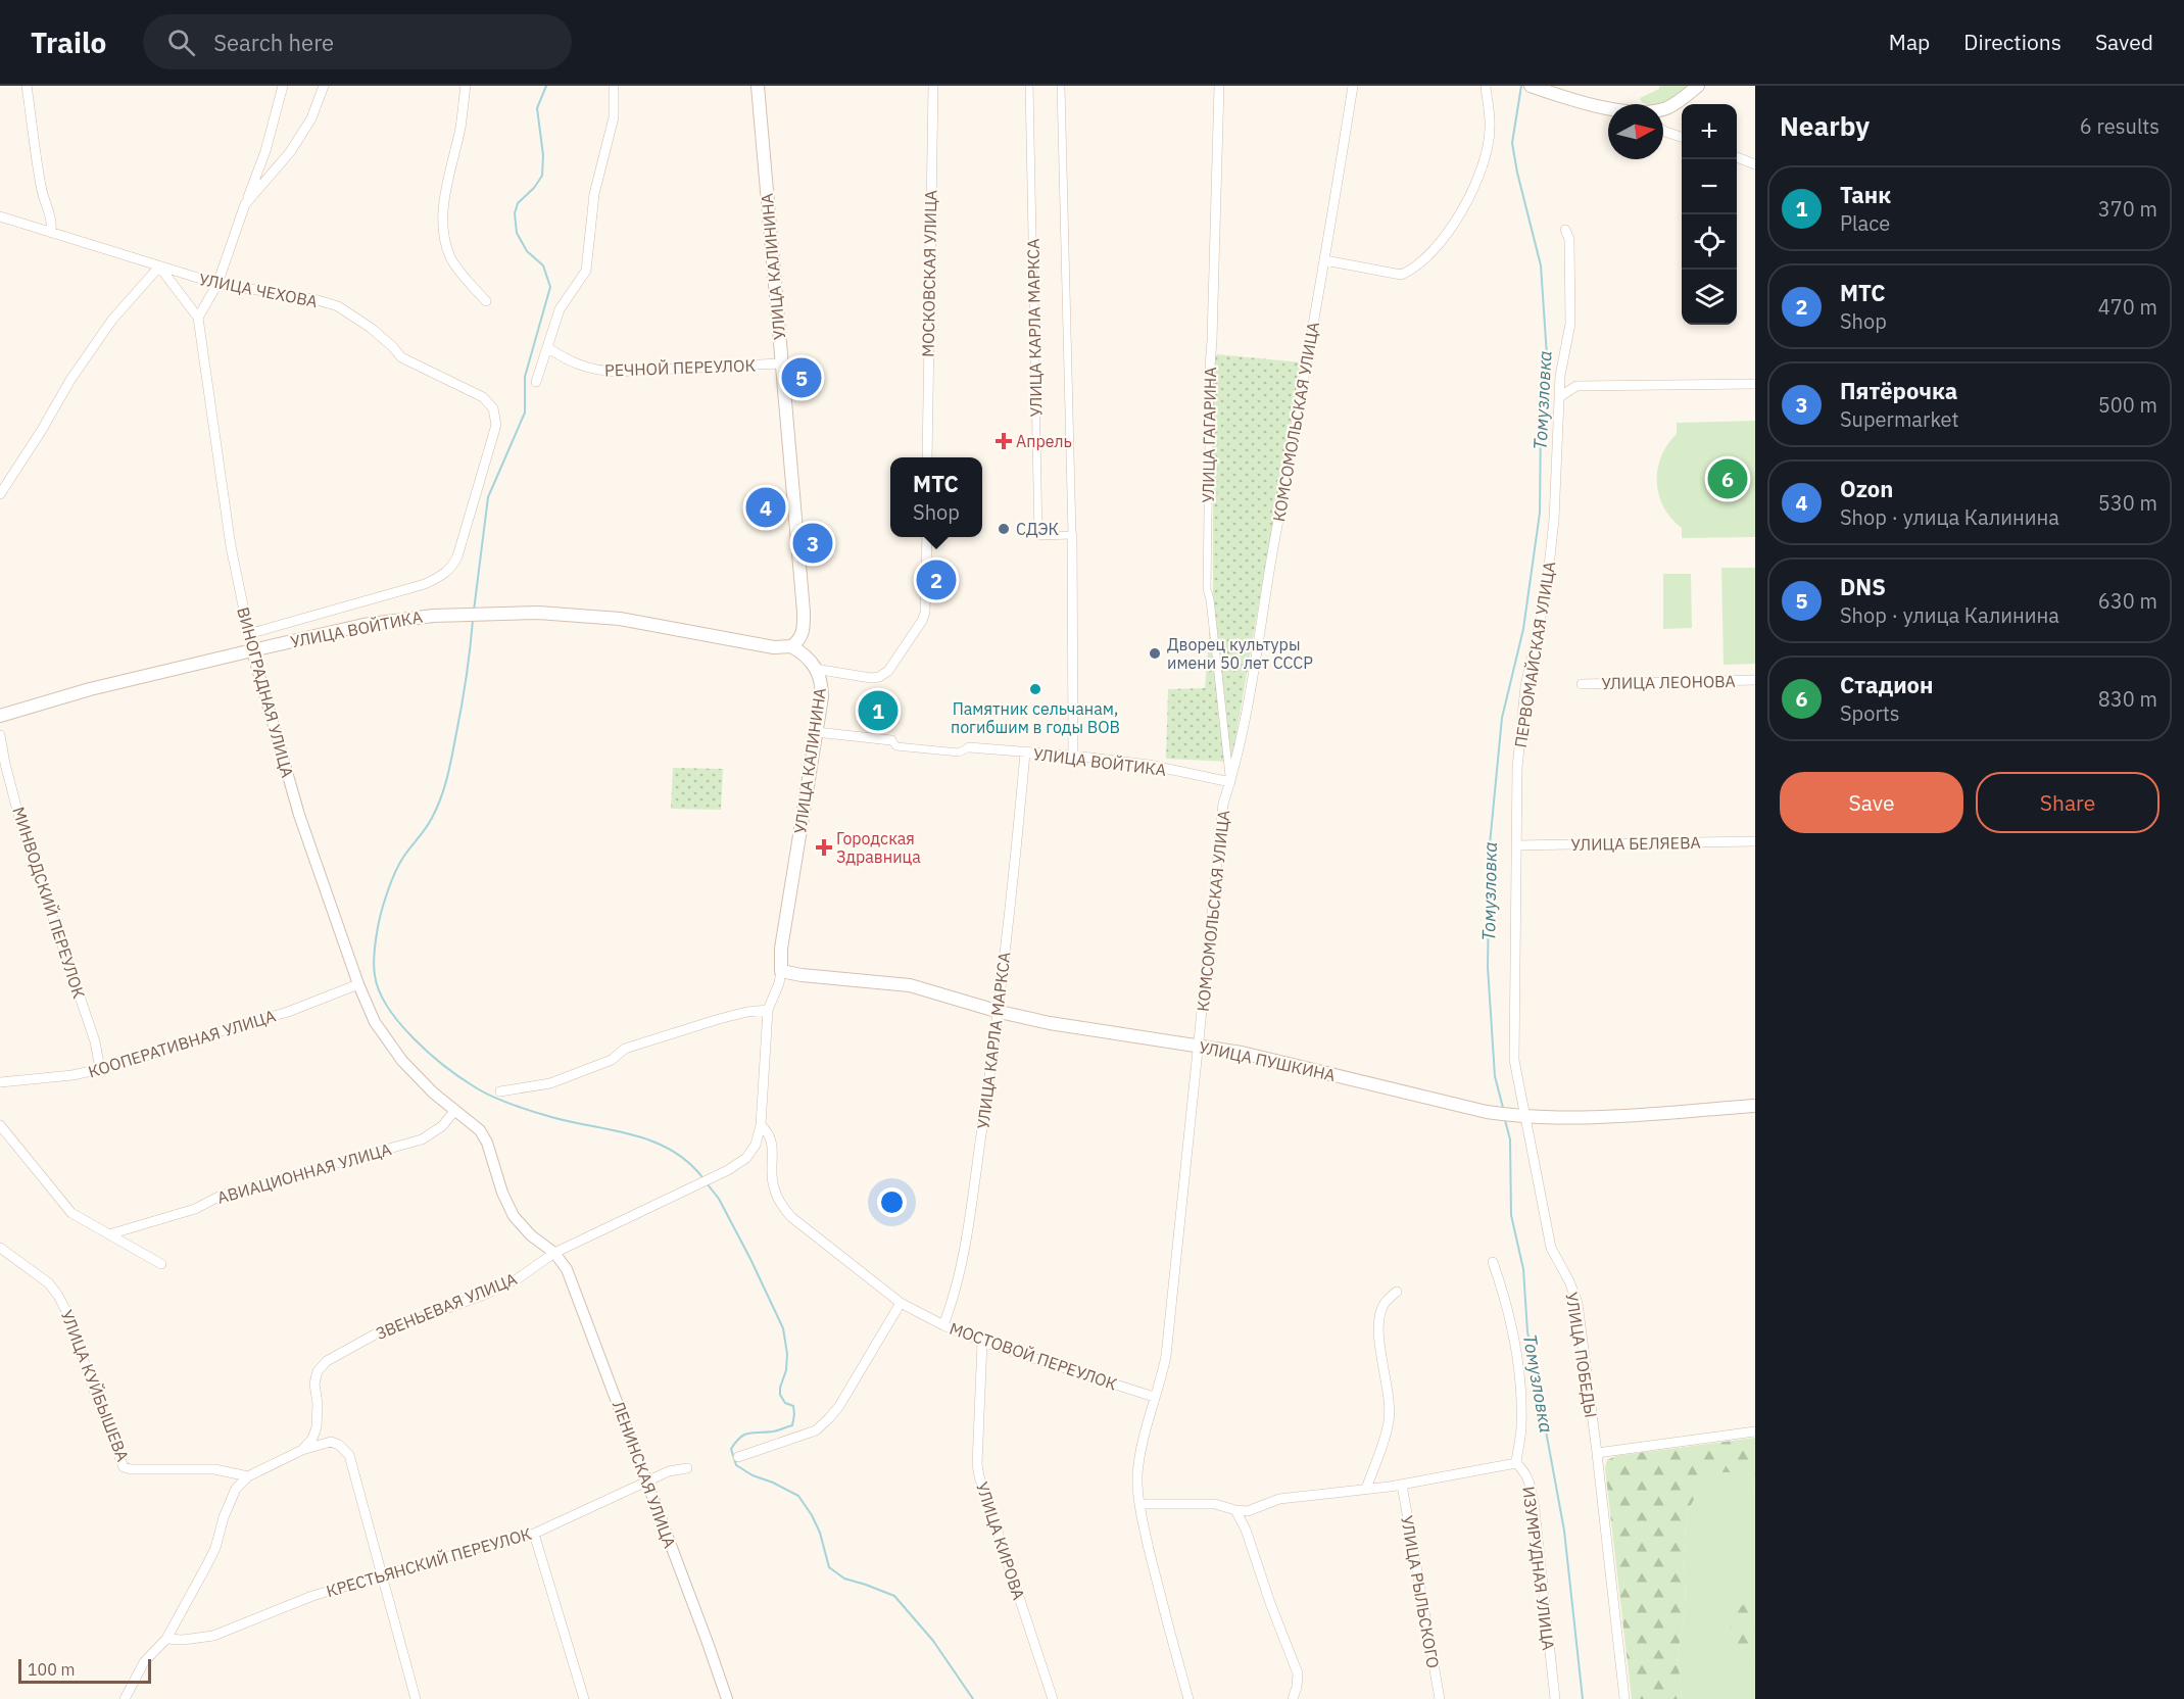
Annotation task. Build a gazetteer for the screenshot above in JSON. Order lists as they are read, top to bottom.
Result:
{
  "streets": {
    "main road": ["УЛИЦА КАЛИНИНА", "УЛИЦА ВОЙТИКА", "УЛИЦА ПУШКИНА"],
    "street": [
      "МОСКОВСКАЯ УЛИЦА",
      "УЛИЦА ЧЕХОВА",
      "УЛИЦА КАРЛА МАРКСА",
      "РЕЧНОЙ ПЕРЕУЛОК",
      "КОМСОМОЛЬСКАЯ УЛИЦА",
      "УЛИЦА ГАГАРИНА",
      "ПЕРВОМАЙСКАЯ УЛИЦА",
      "УЛИЦА ЛЕОНОВА",
      "ВИНОГРАДНАЯ УЛИЦА",
      "УЛИЦА БЕЛЯЕВА",
      "МИНВОДСКИЙ ПЕРЕУЛОК",
      "КООПЕРАТИВНАЯ УЛИЦА",
      "АВИАЦИОННАЯ УЛИЦА",
      "ЗВЕНЬЕВАЯ УЛИЦА",
      "УЛИЦА ПОБЕДЫ",
      "МОСТОВОЙ ПЕРЕУЛОК",
      "УЛИЦА КУЙБЫШЕВА",
      "ЛЕНИНСКАЯ УЛИЦА",
      "УЛИЦА КИРОВА",
      "КРЕСТЬЯНСКИЙ ПЕРЕУЛОК",
      "ИЗУМРУДНАЯ УЛИЦА",
      "УЛИЦА РЫЛЬСКОГО"
    ]
  },
  "crossings": [
    ["УЛИЦА КАЛИНИНА", "РЕЧНОЙ ПЕРЕУЛОК"],
    ["УЛИЦА КАЛИНИНА", "УЛИЦА ВОЙТИКА"],
    ["УЛИЦА КАЛИНИНА", "УЛИЦА ПУШКИНА"],
    ["УЛИЦА КАЛИНИНА", "ЗВЕНЬЕВАЯ УЛИЦА"],
    ["УЛИЦА КАЛИНИНА", "МОСТОВОЙ ПЕРЕУЛОК"],
    ["УЛИЦА ЧЕХОВА", "ВИНОГРАДНАЯ УЛИЦА"],
    ["УЛИЦА КАРЛА МАРКСА", "УЛИЦА ВОЙТИКА"],
    ["УЛИЦА КАРЛА МАРКСА", "УЛИЦА ПУШКИНА"],
    ["УЛИЦА КАРЛА МАРКСА", "МОСТОВОЙ ПЕРЕУЛОК"],
    ["КОМСОМОЛЬСКАЯ УЛИЦА", "УЛИЦА ГАГАРИНА"],
    ["КОМСОМОЛЬСКАЯ УЛИЦА", "УЛИЦА ВОЙТИКА"],
    ["КОМСОМОЛЬСКАЯ УЛИЦА", "УЛИЦА ПУШКИНА"],
    ["КОМСОМОЛЬСКАЯ УЛИЦА", "МОСТОВОЙ ПЕРЕУЛОК"],
    ["УЛИЦА ГАГАРИНА", "УЛИЦА ВОЙТИКА"],
    ["УЛИЦА ВОЙТИКА", "ВИНОГРАДНАЯ УЛИЦА"],
    ["ПЕРВОМАЙСКАЯ УЛИЦА", "УЛИЦА БЕЛЯЕВА"],
    ["ПЕРВОМАЙСКАЯ УЛИЦА", "УЛИЦА ПУШКИНА"],
    ["ПЕРВОМАЙСКАЯ УЛИЦА", "УЛИЦА ПОБЕДЫ"],
    ["ВИНОГРАДНАЯ УЛИЦА", "КООПЕРАТИВНАЯ УЛИЦА"],
    ["ВИНОГРАДНАЯ УЛИЦА", "АВИАЦИОННАЯ УЛИЦА"],
    ["ВИНОГРАДНАЯ УЛИЦА", "ЗВЕНЬЕВАЯ УЛИЦА"],
    ["ВИНОГРАДНАЯ УЛИЦА", "ЛЕНИНСКАЯ УЛИЦА"],
    ["МИНВОДСКИЙ ПЕРЕУЛОК", "КООПЕРАТИВНАЯ УЛИЦА"],
    ["УЛИЦА ПУШКИНА", "УЛИЦА ПОБЕДЫ"],
    ["ЗВЕНЬЕВАЯ УЛИЦА", "ЛЕНИНСКАЯ УЛИЦА"],
    ["МОСТОВОЙ ПЕРЕУЛОК", "УЛИЦА КИРОВА"],
    ["ЛЕНИНСКАЯ УЛИЦА", "КРЕСТЬЯНСКИЙ ПЕРЕУЛОК"]
  ],
  "water": ["Томузловка"],
  "places": {
    "health": ["Апрель", "Городская Здравница"],
    "other": ["СДЭК", "Дворец культуры имени 50 лет СССР", "Памятник сельчанам, погибшим в годы ВОВ"]
  },
  "scale_bar": "100 m",
  "north": "right",
  "page": {
    "header": "Trailo",
    "search": "Search here",
    "nav": ["Map", "Directions", "Saved"],
    "heading": ["Nearby", "6 results"],
    "map_buttons": ["+", "−"],
    "list": [
      {
        "mark": "1",
        "name": "Танк",
        "note": "Place",
        "value": "370 m"
      },
      {
        "mark": "2",
        "name": "МТС",
        "note": "Shop",
        "value": "470 m"
      },
      {
        "mark": "3",
        "name": "Пятёрочка",
        "note": "Supermarket",
        "value": "500 m"
      },
      {
        "mark": "4",
        "name": "Ozon",
        "note": "Shop · улица Калинина",
        "value": "530 m"
      },
      {
        "mark": "5",
        "name": "DNS",
        "note": "Shop · улица Калинина",
        "value": "630 m"
      },
      {
        "mark": "6",
        "name": "Стадион",
        "note": "Sports",
        "value": "830 m"
      }
    ],
    "pins": [
      "5",
      "6",
      "4",
      "3",
      "2",
      "1"
    ],
    "popup": ["МТС", "Shop"],
    "buttons": ["Save", "Share"],
    "scale": "100 m"
  }
}
